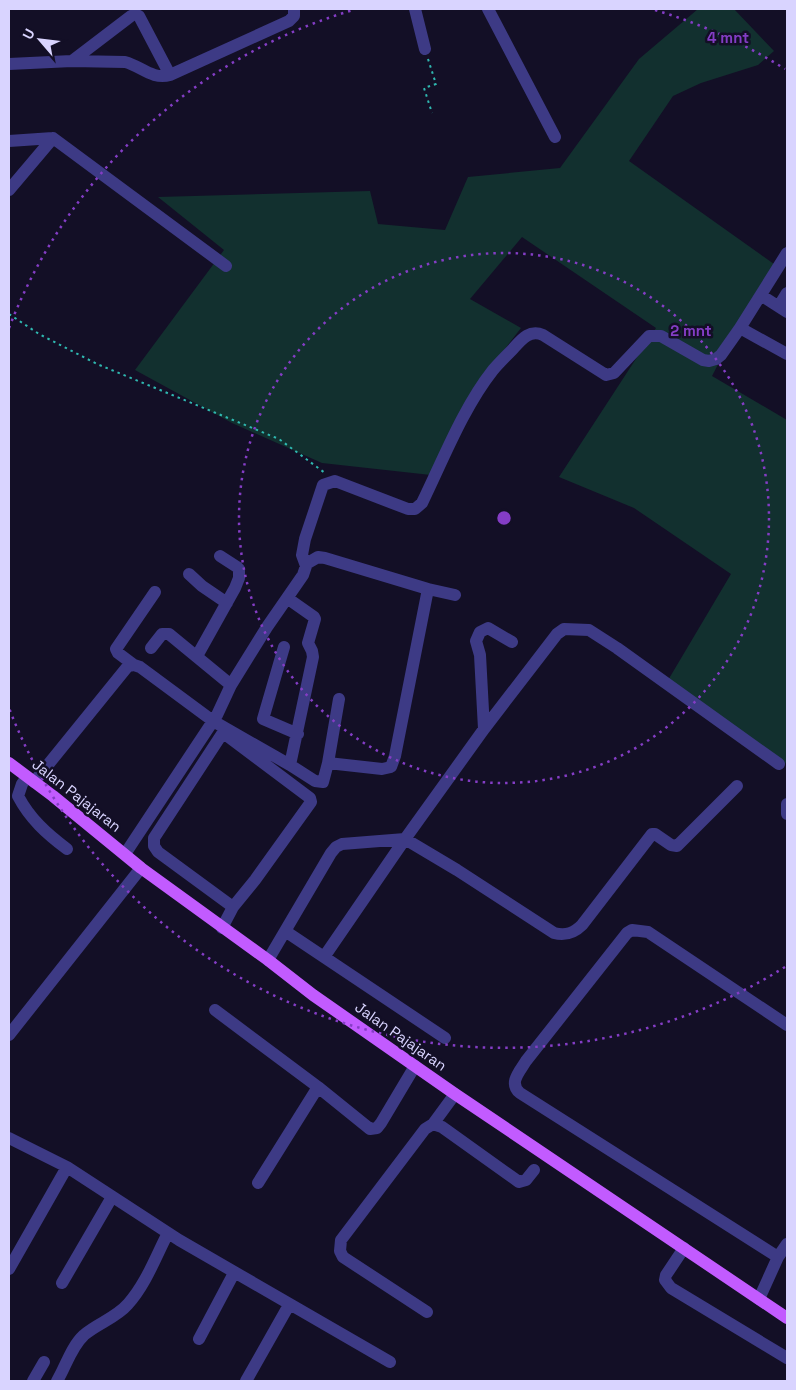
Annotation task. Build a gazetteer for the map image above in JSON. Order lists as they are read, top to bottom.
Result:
{
  "streets": {
    "main road": ["Jalan Pajajaran"]
  },
  "north": "top left",
  "rings": ["4 mnt", "2 mnt"]
}
